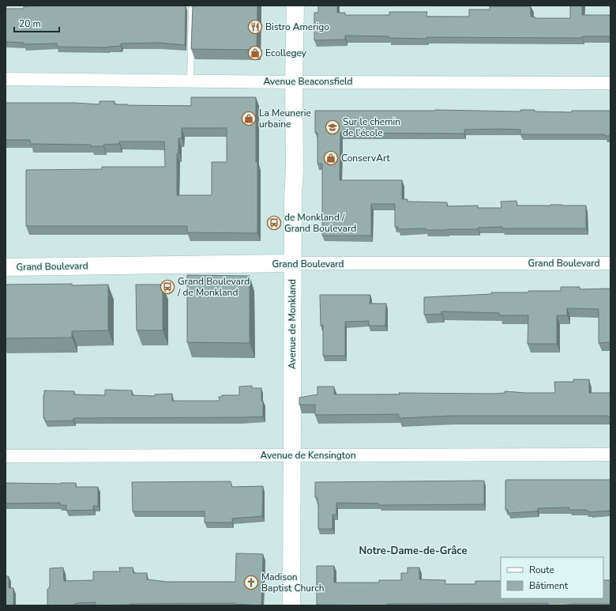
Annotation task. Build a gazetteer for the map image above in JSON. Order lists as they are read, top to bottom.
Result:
{
  "streets": {
    "street": [
      "Avenue Beaconsfield",
      "Grand Boulevard",
      "Avenue de Monkland",
      "Avenue de Kensington"
    ]
  },
  "crossings": [
    ["Avenue Beaconsfield", "Avenue de Monkland"],
    ["Grand Boulevard", "Avenue de Monkland"],
    ["Avenue de Monkland", "Avenue de Kensington"]
  ],
  "districts": ["Notre-Dame-de-Grâce"],
  "places": {
    "restaurant": ["Bistro Amerigo"],
    "shop": ["Ecollegey", "La Meunerie urbaine", "ConservArt"],
    "school or university": ["Sur le chemin de l'école"],
    "bus stop": ["de Monkland / Grand Boulevard", "Grand Boulevard / de Monkland"],
    "church": ["Madison Baptist Church"]
  },
  "legend": ["Route", "Bâtiment"],
  "scale_bar": "20 m"
}
